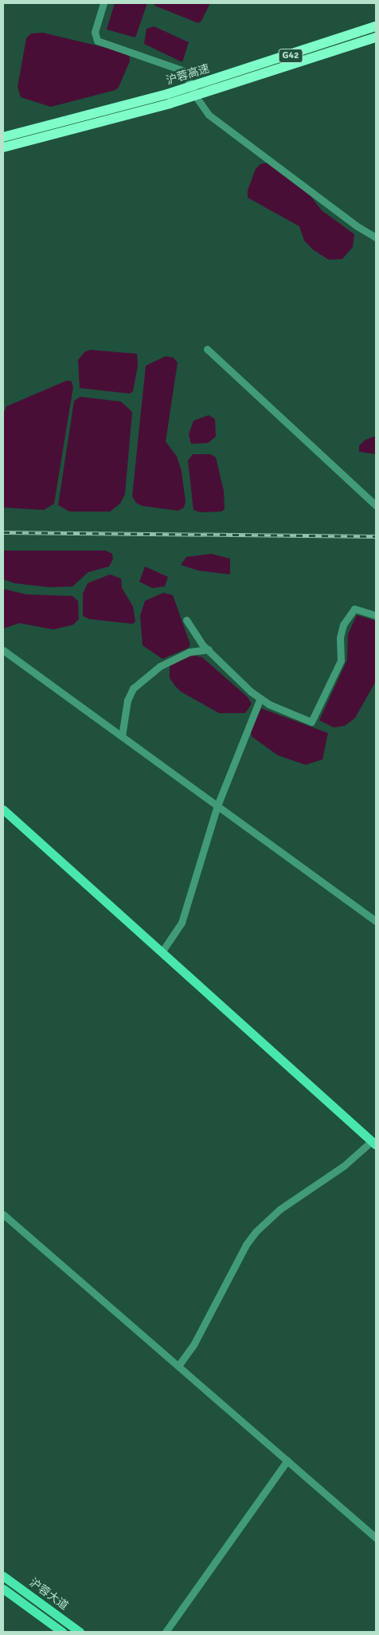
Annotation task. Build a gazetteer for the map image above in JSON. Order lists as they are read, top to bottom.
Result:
{
  "streets": {
    "highway": ["G42", "沪蓉高速"],
    "main road": ["沪蓉大道"]
  }
}
